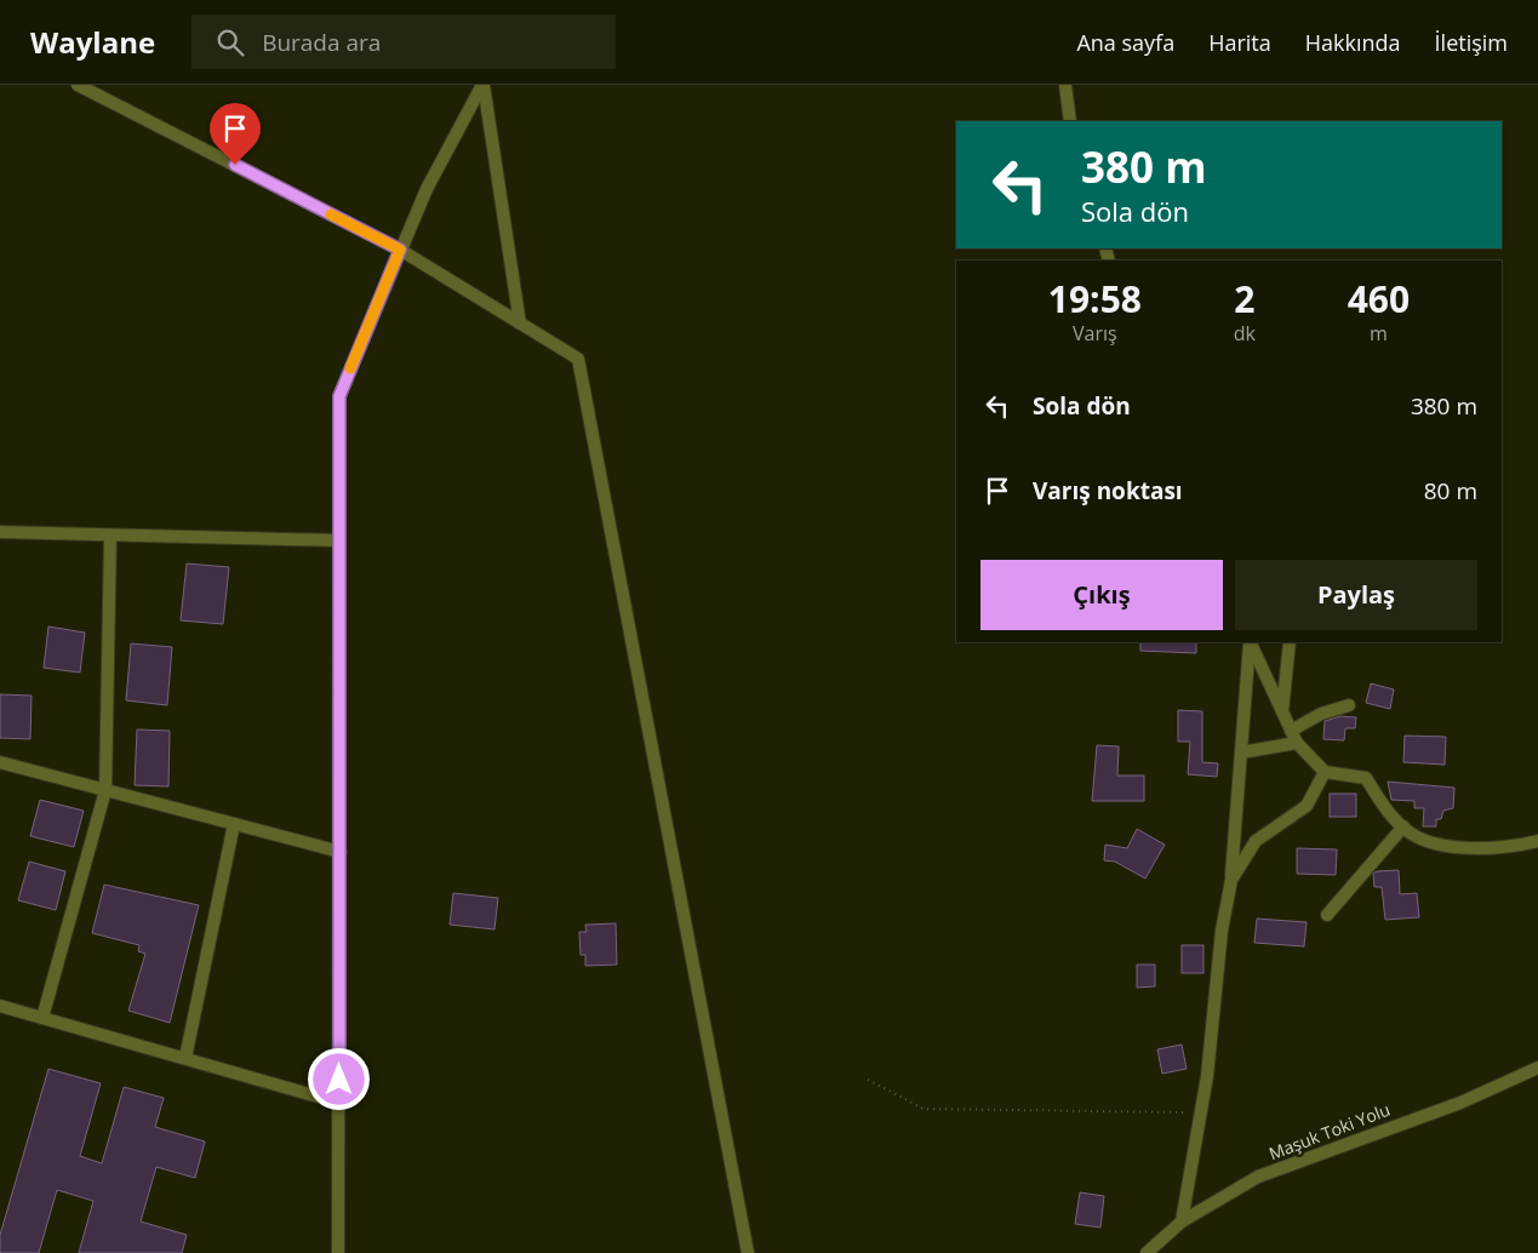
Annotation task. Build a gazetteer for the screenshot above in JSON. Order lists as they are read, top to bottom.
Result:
{
  "streets": {
    "street": ["Maşuk Toki Yolu"]
  },
  "page": {
    "header": "Waylane",
    "search": "Burada ara",
    "nav": [
      "Ana sayfa",
      "Harita",
      "Hakkında",
      "İletişim"
    ],
    "turn": ["380 m", "Sola dön"],
    "eta": [
      "19:58",
      "Varış",
      "2",
      "dk",
      "460",
      "m"
    ],
    "list": [
      {
        "name": "Sola dön",
        "value": "380 m"
      },
      {
        "name": "Varış noktası",
        "value": "80 m"
      }
    ],
    "buttons": ["Çıkış", "Paylaş"]
  }
}
